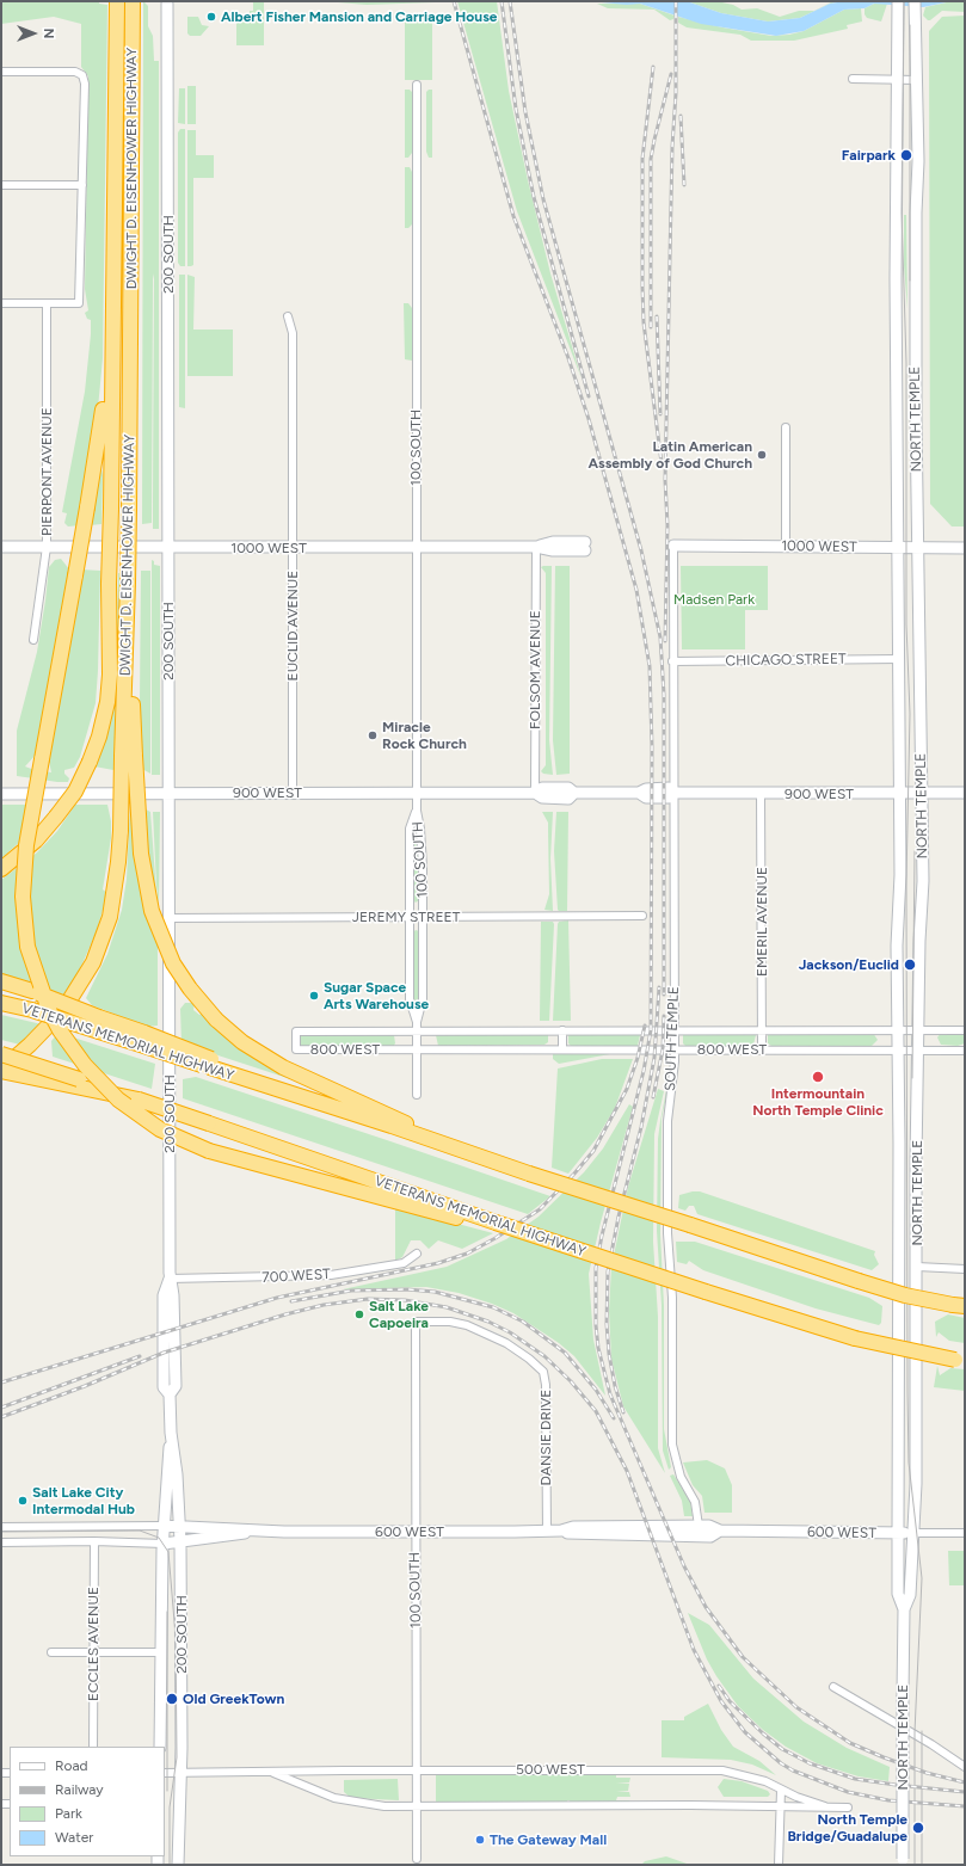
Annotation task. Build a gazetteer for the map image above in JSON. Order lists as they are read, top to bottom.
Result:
{
  "streets": {
    "highway": ["DWIGHT D. EISENHOWER HIGHWAY", "VETERANS MEMORIAL HIGHWAY"],
    "main road": [
      "200 SOUTH",
      "NORTH TEMPLE",
      "1000 WEST",
      "900 WEST",
      "600 WEST"
    ],
    "street": [
      "100 SOUTH",
      "PIERPONT AVENUE",
      "EUCLID AVENUE",
      "CHICAGO STREET",
      "FOLSOM AVENUE",
      "JEREMY STREET",
      "EMERIL AVENUE",
      "SOUTH TEMPLE",
      "800 WEST",
      "700 WEST",
      "DANSIE DRIVE",
      "ECCLES AVENUE",
      "500 WEST"
    ]
  },
  "crossings": [
    ["200 SOUTH", "1000 WEST"],
    ["200 SOUTH", "900 WEST"],
    ["200 SOUTH", "JEREMY STREET"],
    ["200 SOUTH", "700 WEST"],
    ["200 SOUTH", "600 WEST"],
    ["200 SOUTH", "500 WEST"],
    ["NORTH TEMPLE", "1000 WEST"],
    ["NORTH TEMPLE", "CHICAGO STREET"],
    ["NORTH TEMPLE", "900 WEST"],
    ["NORTH TEMPLE", "800 WEST"],
    ["NORTH TEMPLE", "600 WEST"],
    ["100 SOUTH", "1000 WEST"],
    ["100 SOUTH", "900 WEST"],
    ["100 SOUTH", "JEREMY STREET"],
    ["100 SOUTH", "800 WEST"],
    ["100 SOUTH", "DANSIE DRIVE"],
    ["100 SOUTH", "600 WEST"],
    ["100 SOUTH", "500 WEST"],
    ["PIERPONT AVENUE", "1000 WEST"],
    ["1000 WEST", "EUCLID AVENUE"],
    ["1000 WEST", "FOLSOM AVENUE"],
    ["1000 WEST", "SOUTH TEMPLE"],
    ["EUCLID AVENUE", "900 WEST"],
    ["CHICAGO STREET", "SOUTH TEMPLE"],
    ["FOLSOM AVENUE", "900 WEST"],
    ["900 WEST", "EMERIL AVENUE"],
    ["900 WEST", "SOUTH TEMPLE"],
    ["EMERIL AVENUE", "800 WEST"],
    ["SOUTH TEMPLE", "800 WEST"],
    ["SOUTH TEMPLE", "600 WEST"],
    ["DANSIE DRIVE", "600 WEST"],
    ["600 WEST", "ECCLES AVENUE"]
  ],
  "parks": ["Madsen Park"],
  "places": [
    "Albert Fisher Mansion and Carriage House",
    "Fairpark",
    "Latin American Assembly of God Church",
    "Miracle Rock Church",
    "Jackson/Euclid",
    "Sugar Space Arts Warehouse",
    "Intermountain North Temple Clinic",
    "Salt Lake Capoeira",
    "Salt Lake City Intermodal Hub",
    "Old GreekTown",
    "North Temple Bridge/Guadalupe",
    "The Gateway Mall"
  ],
  "legend": [
    "Road",
    "Railway",
    "Park",
    "Water"
  ],
  "north": "right"
}
